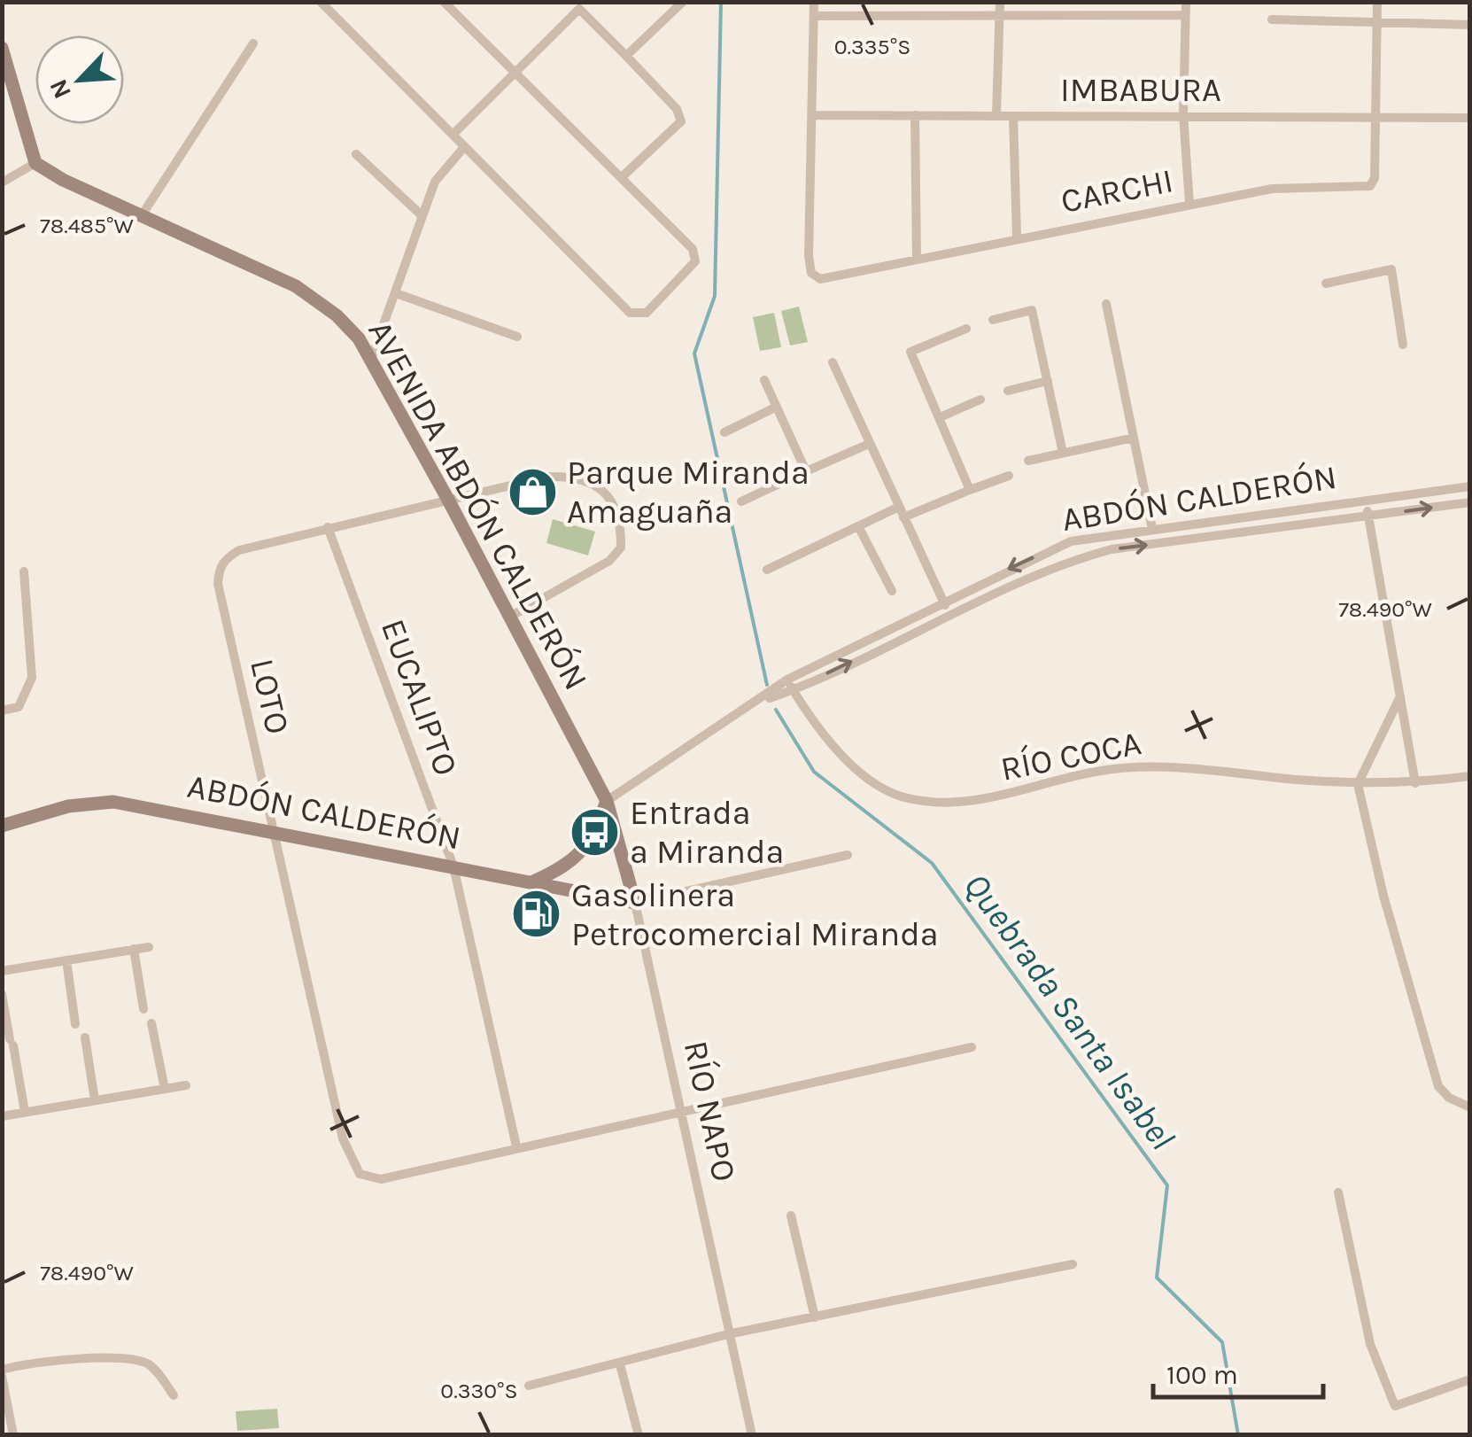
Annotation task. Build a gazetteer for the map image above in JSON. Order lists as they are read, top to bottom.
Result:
{
  "streets": {
    "street": [
      "IMBABURA",
      "CARCHI",
      "ABDÓN CALDERÓN",
      "AVENIDA ABDÓN CALDERÓN",
      "LOTO",
      "EUCALIPTO",
      "RÍO COCA",
      "RÍO NAPO"
    ]
  },
  "crossings": [
    ["IMBABURA", "CARCHI"],
    ["ABDÓN CALDERÓN", "AVENIDA ABDÓN CALDERÓN"],
    ["ABDÓN CALDERÓN", "LOTO"],
    ["ABDÓN CALDERÓN", "EUCALIPTO"],
    ["ABDÓN CALDERÓN", "RÍO COCA"],
    ["ABDÓN CALDERÓN", "RÍO NAPO"],
    ["AVENIDA ABDÓN CALDERÓN", "LOTO"],
    ["AVENIDA ABDÓN CALDERÓN", "RÍO NAPO"],
    ["LOTO", "EUCALIPTO"]
  ],
  "water": ["Quebrada Santa Isabel"],
  "places": {
    "shop": ["Parque Miranda Amaguaña"],
    "bus stop": ["Entrada a Miranda"],
    "fuel station": ["Gasolinera Petrocomercial Miranda"]
  },
  "scale_bar": "100 m",
  "north": "bottom left",
  "coordinates": [
    "0.335°S",
    "78.485°W",
    "78.490°W",
    "0.330°S"
  ]
}
